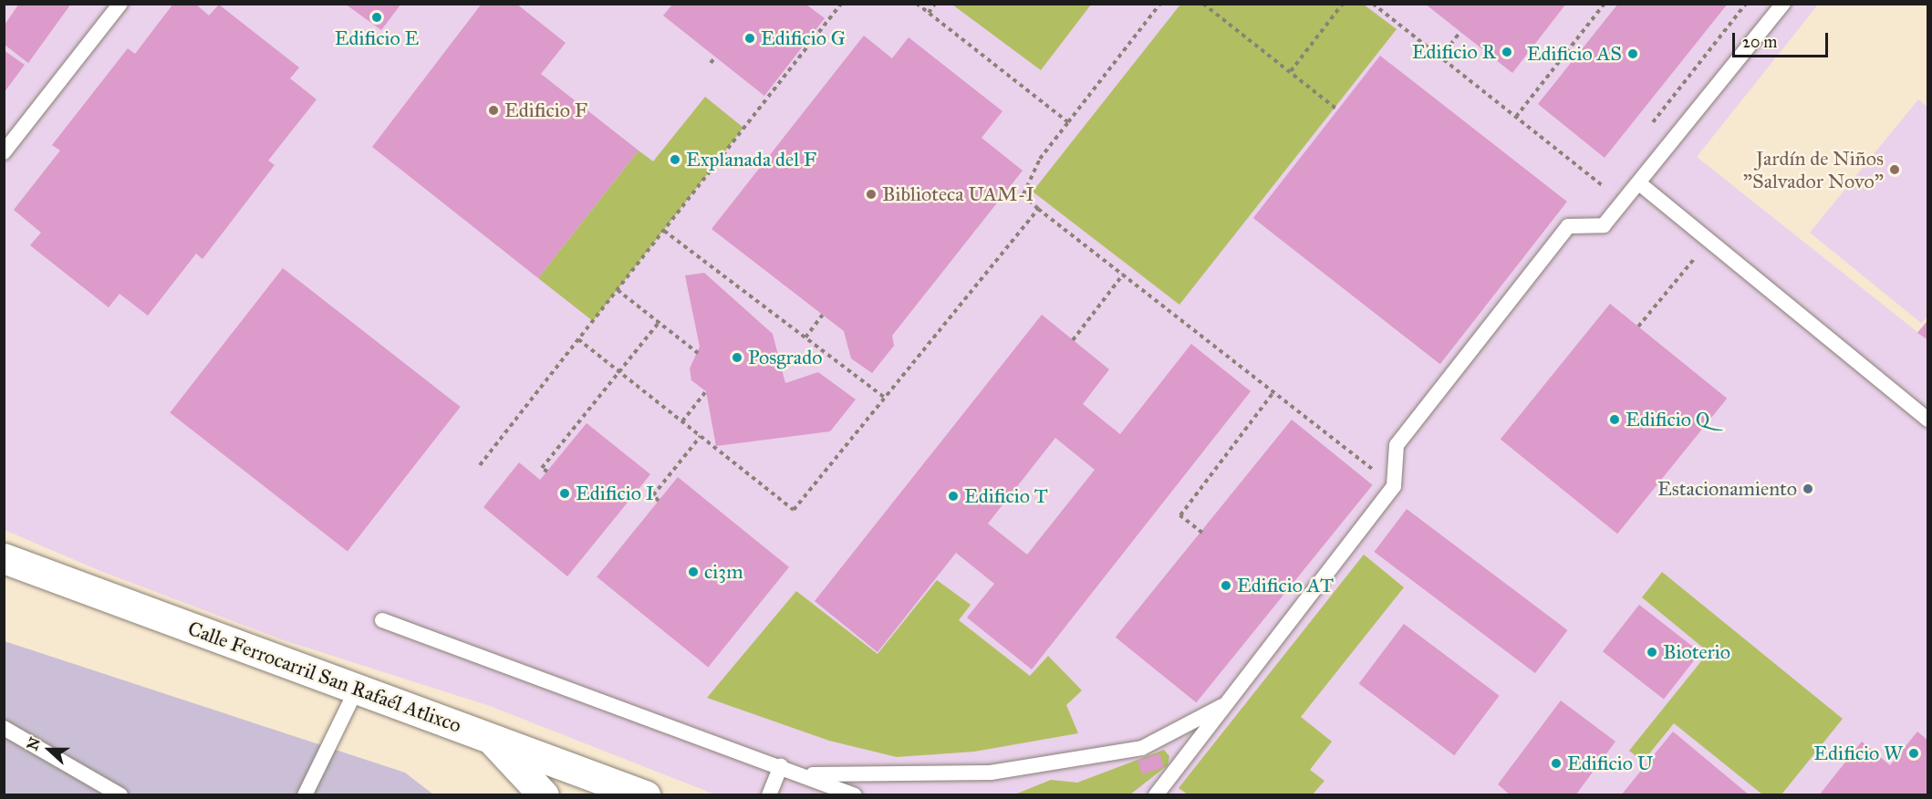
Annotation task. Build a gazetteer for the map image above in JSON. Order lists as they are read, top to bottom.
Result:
{
  "streets": {
    "main road": ["Calle Ferrocarril San Rafaél Atlixco"]
  },
  "places": [
    "Edificio E",
    "Edificio G",
    "Edificio R",
    "Edificio AS",
    "Edificio F",
    "Explanada del F",
    "Jardín de Niños \"Salvador Novo\"",
    "Biblioteca UAM-I",
    "Posgrado",
    "Edificio Q",
    "Estacionamiento",
    "Edificio I",
    "Edificio T",
    "ci3m",
    "Edificio AT",
    "Bioterio",
    "Edificio W",
    "Edificio U"
  ],
  "scale_bar": "20 m",
  "north": "left"
}
